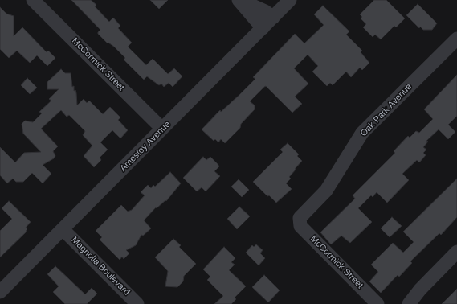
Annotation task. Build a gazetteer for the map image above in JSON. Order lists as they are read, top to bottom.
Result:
{
  "streets": {
    "street": [
      "McCormick Street",
      "Oak Park Avenue",
      "Amestoy Avenue",
      "Magnolia Boulevard"
    ]
  },
  "crossings": [
    ["McCormick Street", "Oak Park Avenue"],
    ["McCormick Street", "Amestoy Avenue"],
    ["Amestoy Avenue", "Magnolia Boulevard"]
  ]
}
